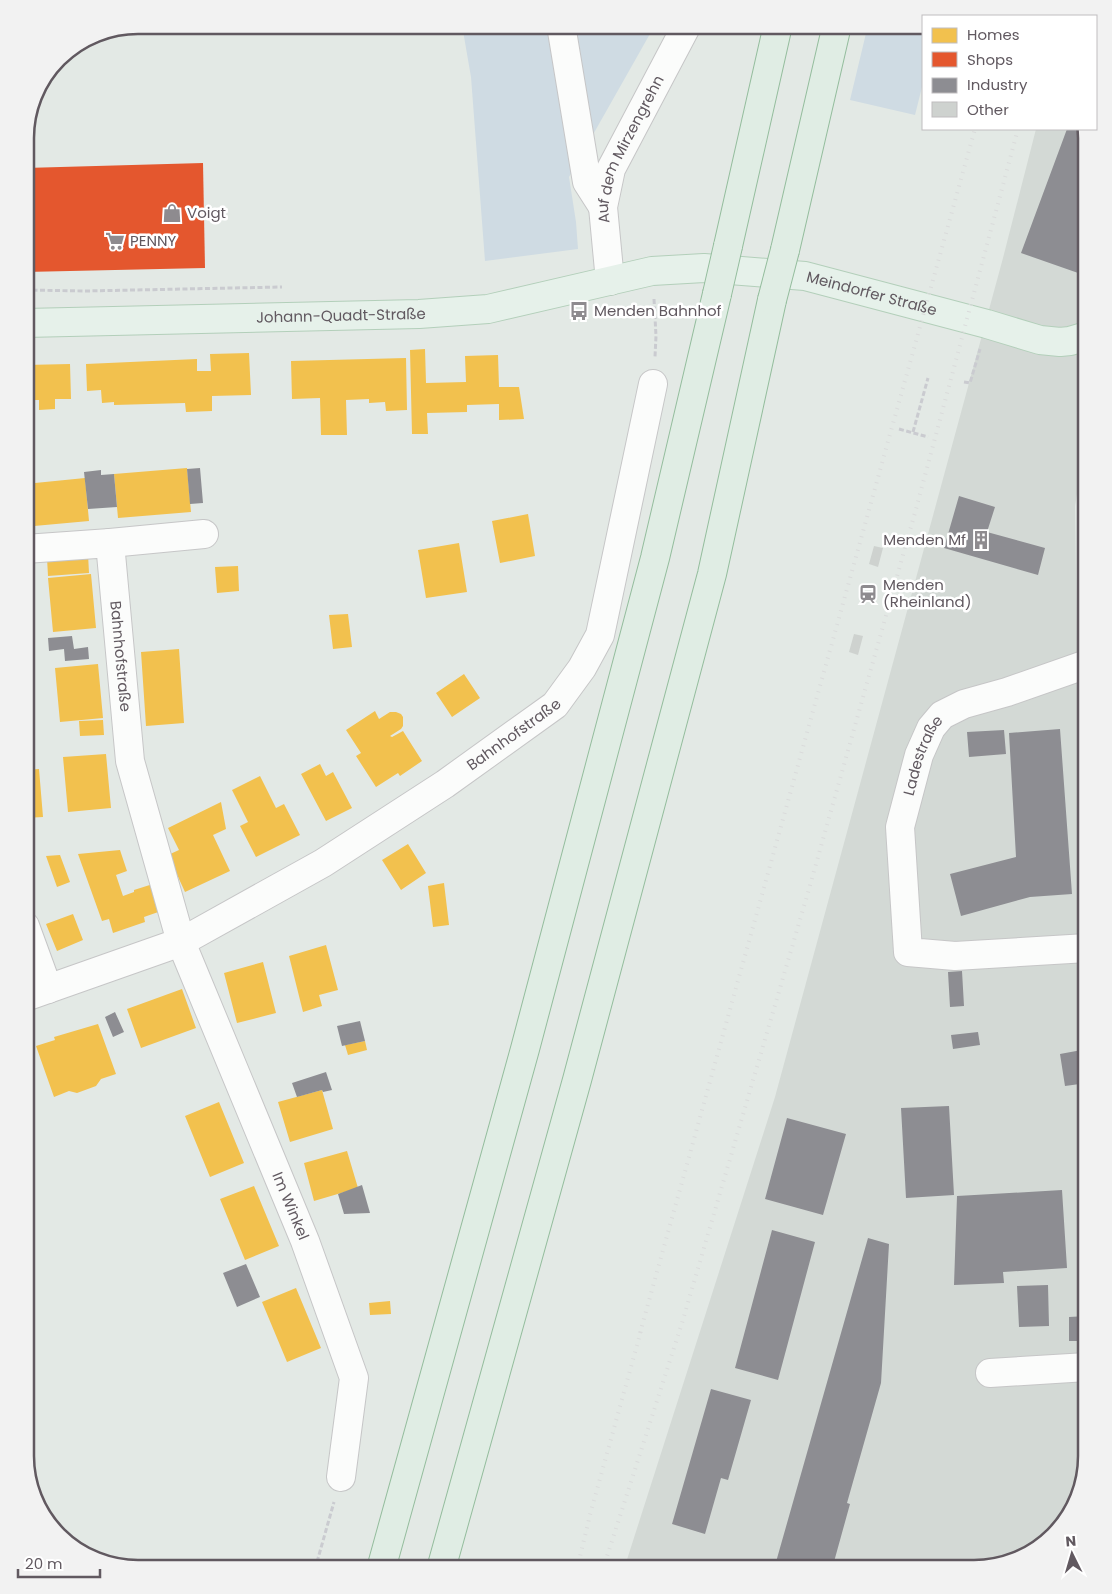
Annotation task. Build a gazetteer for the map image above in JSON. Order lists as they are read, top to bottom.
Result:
{
  "streets": {
    "main road": ["Meindorfer Straße", "Johann-Quadt-Straße"],
    "street": [
      "Auf dem Mirzengrehn",
      "Bahnhofstraße",
      "Ladestraße",
      "Im Winkel"
    ]
  },
  "crossings": [
    ["Auf dem Mirzengrehn", "Johann-Quadt-Straße"],
    ["Meindorfer Straße", "Johann-Quadt-Straße"],
    ["Bahnhofstraße", "Im Winkel"]
  ],
  "places": {
    "shop": ["Voigt"],
    "supermarket": ["PENNY"],
    "bus stop": ["Menden Bahnhof"],
    "building": ["Menden Mf"],
    "station": ["Menden (Rheinland)"]
  },
  "legend": [
    "Homes",
    "Shops",
    "Industry",
    "Other"
  ],
  "scale_bar": "20 m",
  "north": "top"
}
